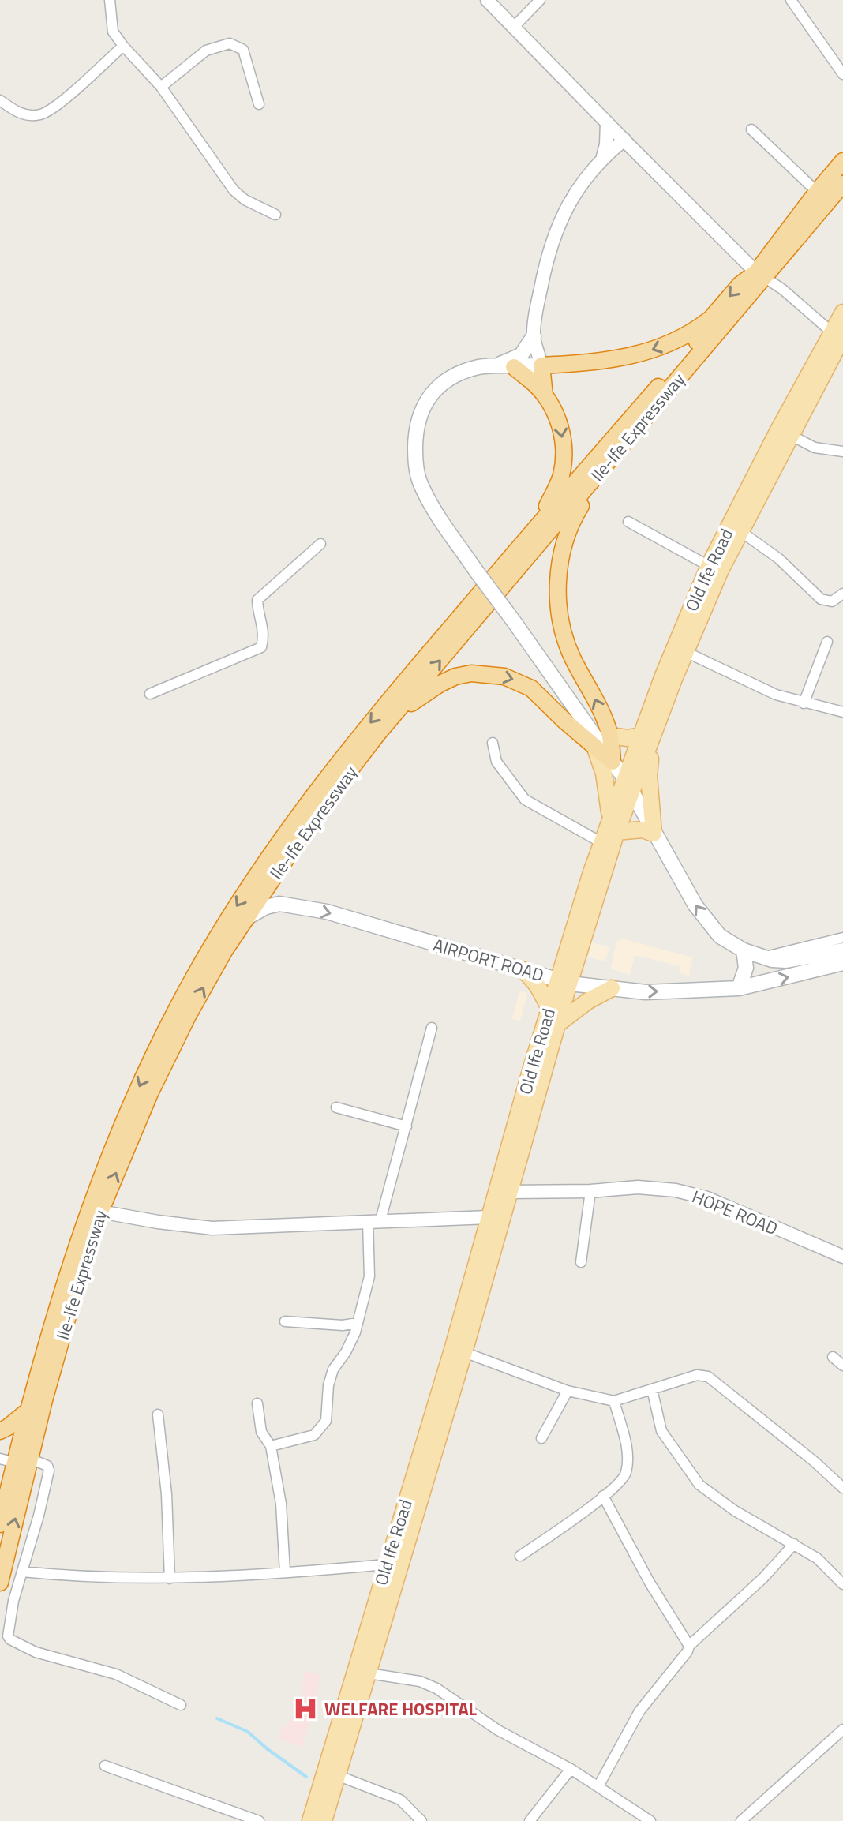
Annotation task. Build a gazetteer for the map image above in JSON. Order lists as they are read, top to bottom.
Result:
{
  "streets": {
    "highway": ["Ile-Ife Expressway"],
    "main road": ["Old Ife Road", "AIRPORT ROAD"],
    "street": ["HOPE ROAD"]
  },
  "crossings": [
    ["Ile-Ife Expressway", "AIRPORT ROAD"],
    ["Old Ife Road", "AIRPORT ROAD"],
    ["Old Ife Road", "HOPE ROAD"]
  ],
  "one_way": ["AIRPORT ROAD"],
  "places": {
    "hospital": ["WELFARE HOSPITAL"]
  }
}
